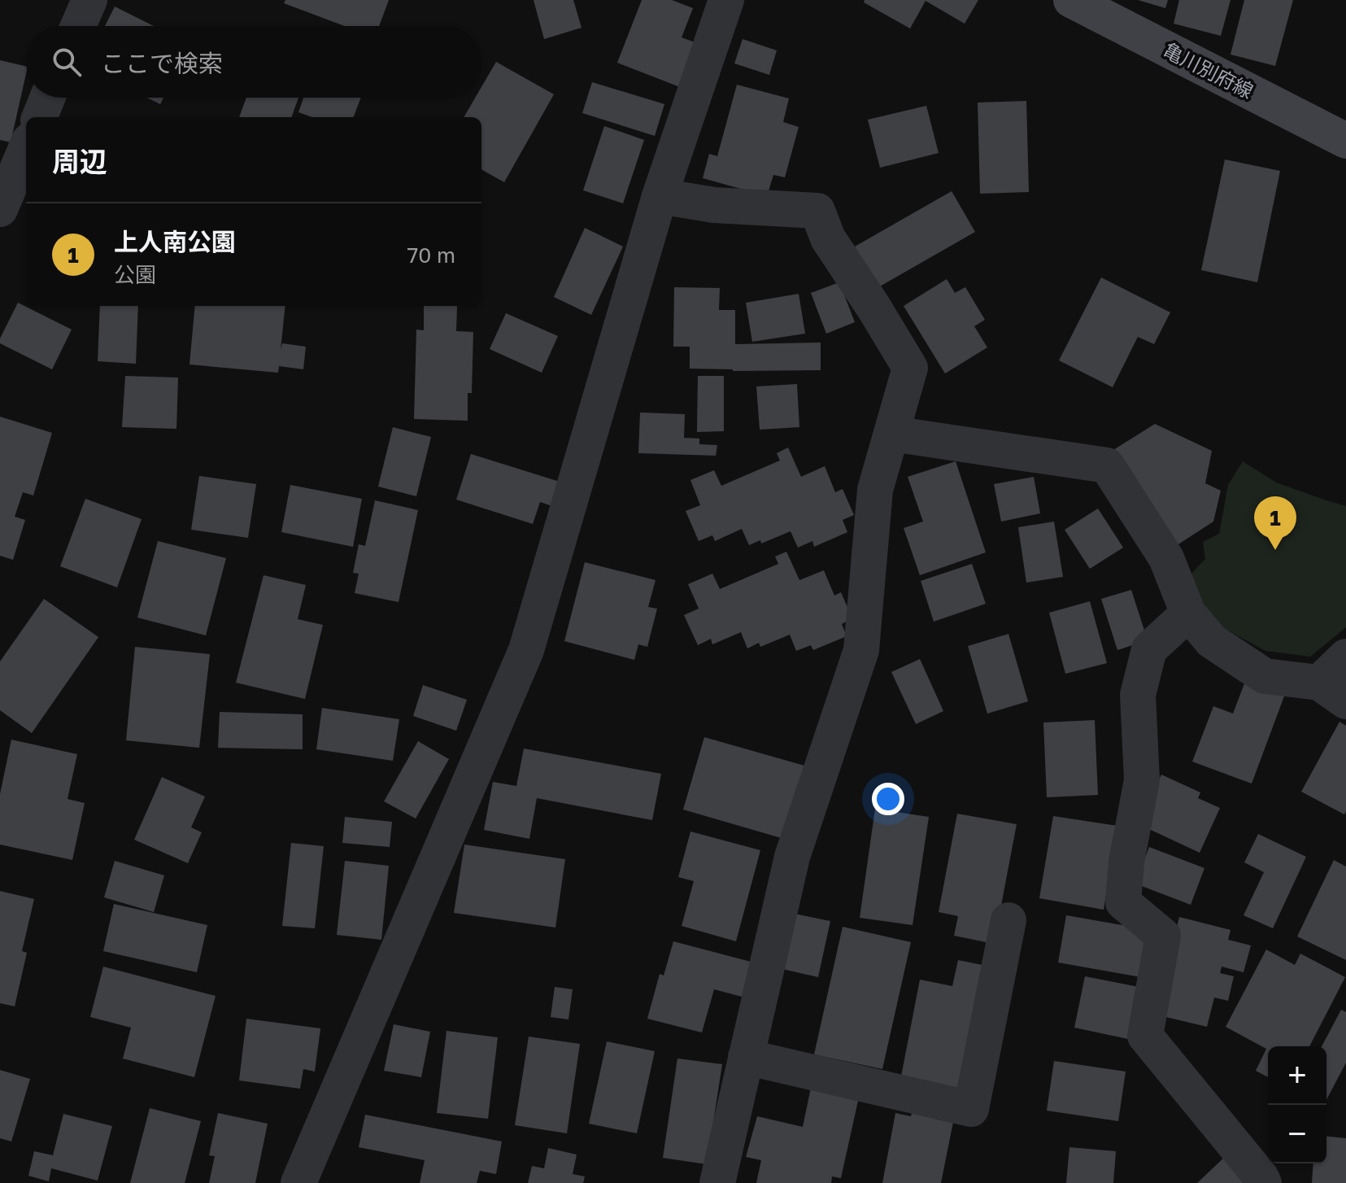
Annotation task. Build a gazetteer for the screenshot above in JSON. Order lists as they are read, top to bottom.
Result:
{
  "streets": {
    "main road": ["亀川別府線"]
  },
  "page": {
    "search": "ここで検索",
    "heading": "周辺",
    "list": [
      {
        "mark": "1",
        "name": "上人南公園",
        "note": "公園",
        "value": "70 m"
      }
    ],
    "pins": "1",
    "map_buttons": ["+", "−"]
  }
}
